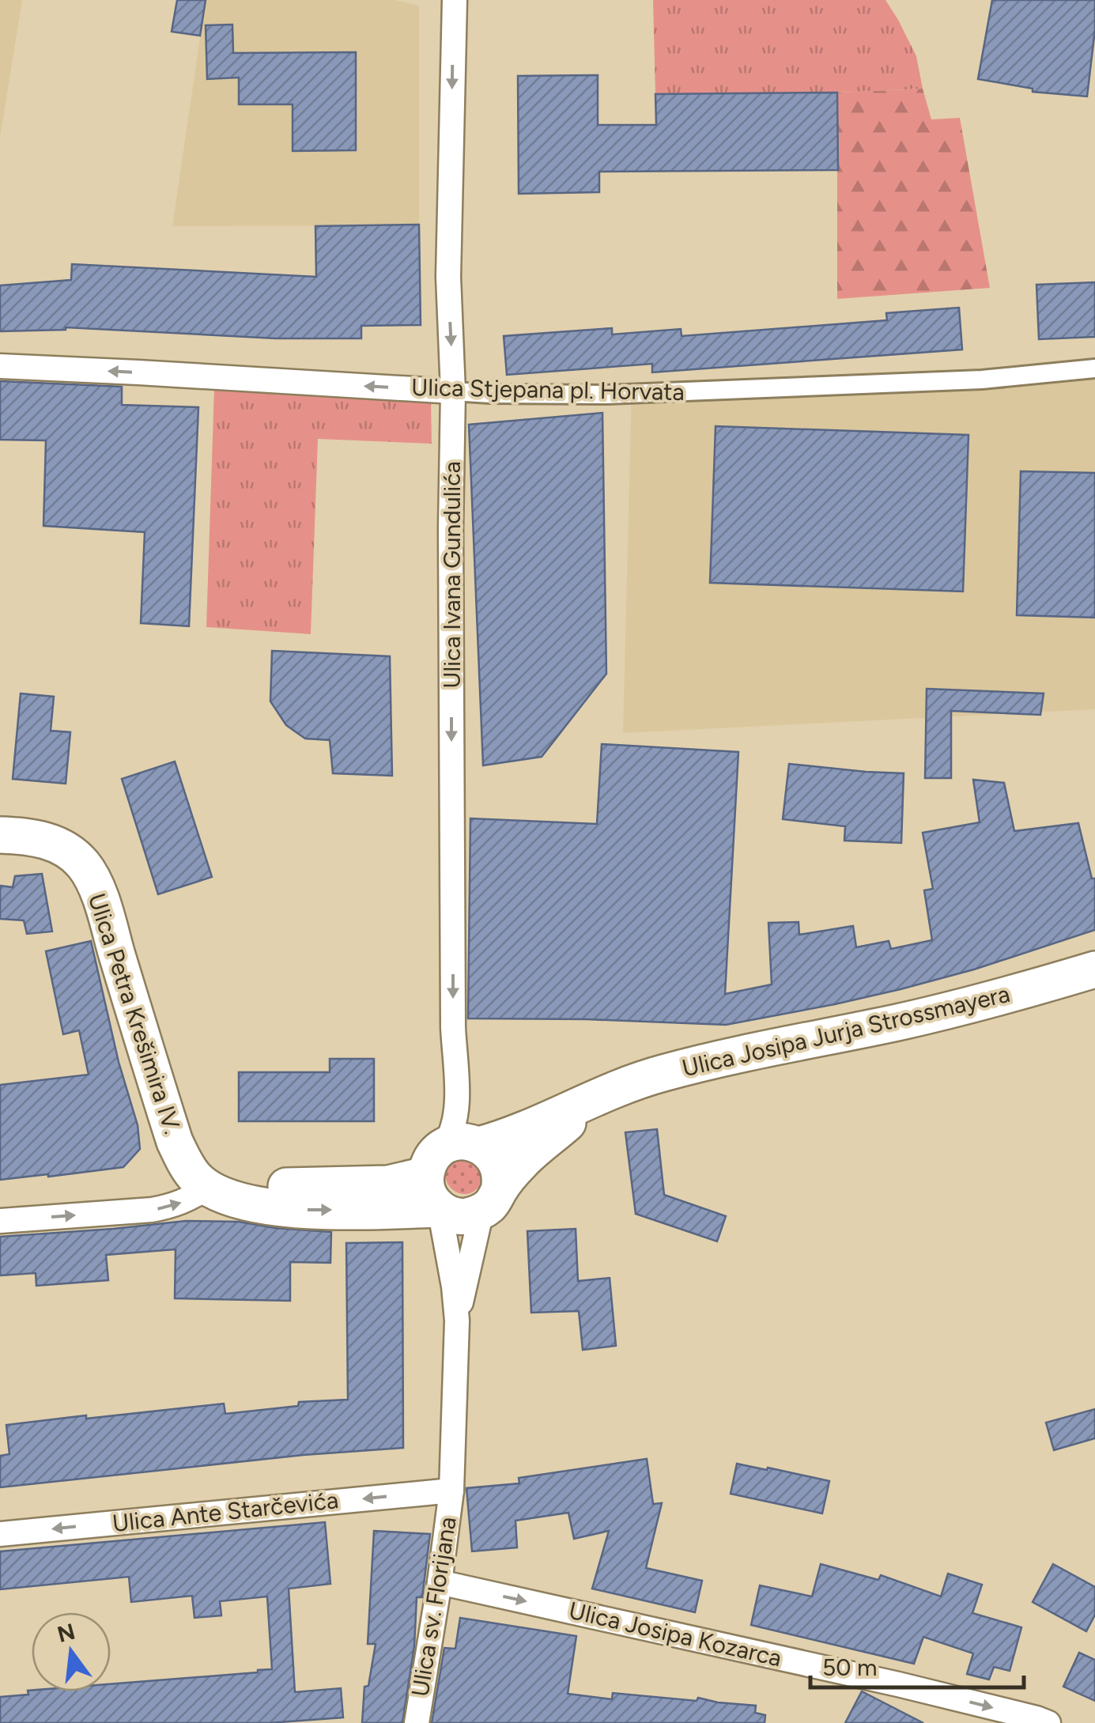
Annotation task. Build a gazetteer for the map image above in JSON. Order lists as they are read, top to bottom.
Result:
{
  "streets": {
    "main road": ["Ulica Petra Krešimira IV.", "Ulica Josipa Jurja Strossmayera"],
    "street": [
      "Ulica Stjepana pl. Horvata",
      "Ulica Ivana Gundulića",
      "Ulica Ante Starčevića",
      "Ulica sv. Florijana",
      "Ulica Josipa Kozarca"
    ]
  },
  "crossings": [
    ["Ulica Stjepana pl. Horvata", "Ulica Ivana Gundulića"],
    ["Ulica Ante Starčevića", "Ulica sv. Florijana"],
    ["Ulica sv. Florijana", "Ulica Josipa Kozarca"]
  ],
  "one_way": [
    "Ulica Stjepana pl. Horvata",
    "Ulica Ivana Gundulića",
    "Ulica Ante Starčevića",
    "Ulica Josipa Kozarca"
  ],
  "scale_bar": "50 m",
  "north": "top"
}
